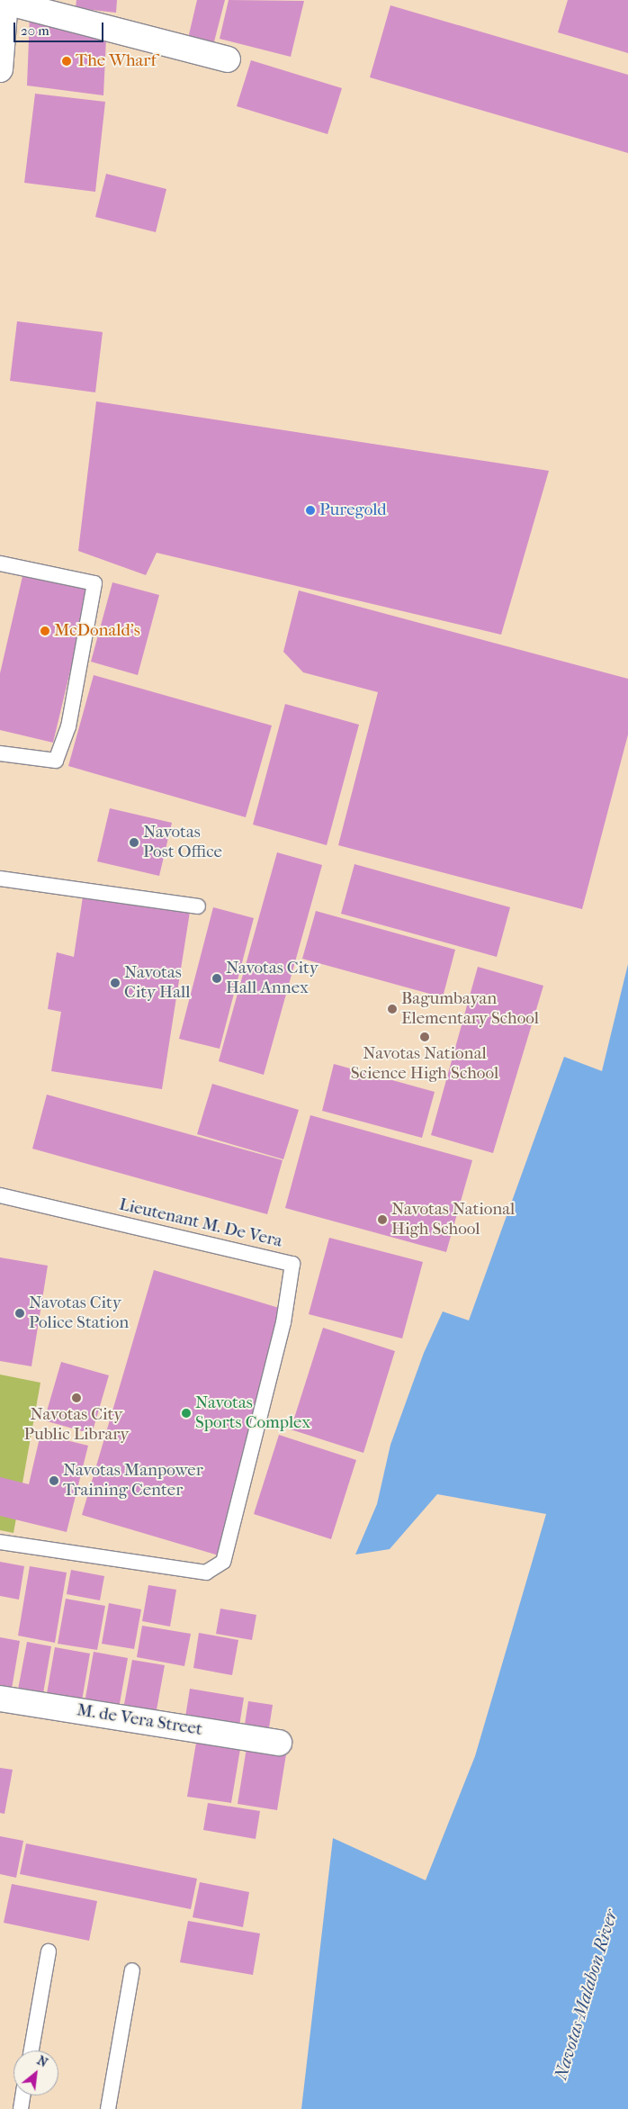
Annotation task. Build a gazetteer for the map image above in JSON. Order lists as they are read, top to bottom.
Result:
{
  "streets": {
    "street": ["M. de Vera Street"],
    "lane": ["Lieutenant M. De Vera"]
  },
  "water": ["Navotas-Malabon River"],
  "places": [
    "The Wharf",
    "Puregold",
    "McDonald's",
    "Navotas Post Office",
    "Navotas City Hall Annex",
    "Navotas City Hall",
    "Bagumbayan Elementary School",
    "Navotas National Science High School",
    "Navotas National High School",
    "Navotas City Police Station",
    "Navotas City Public Library",
    "Navotas Sports Complex",
    "Navotas Manpower Training Center"
  ],
  "scale_bar": "20 m",
  "north": "top right"
}
